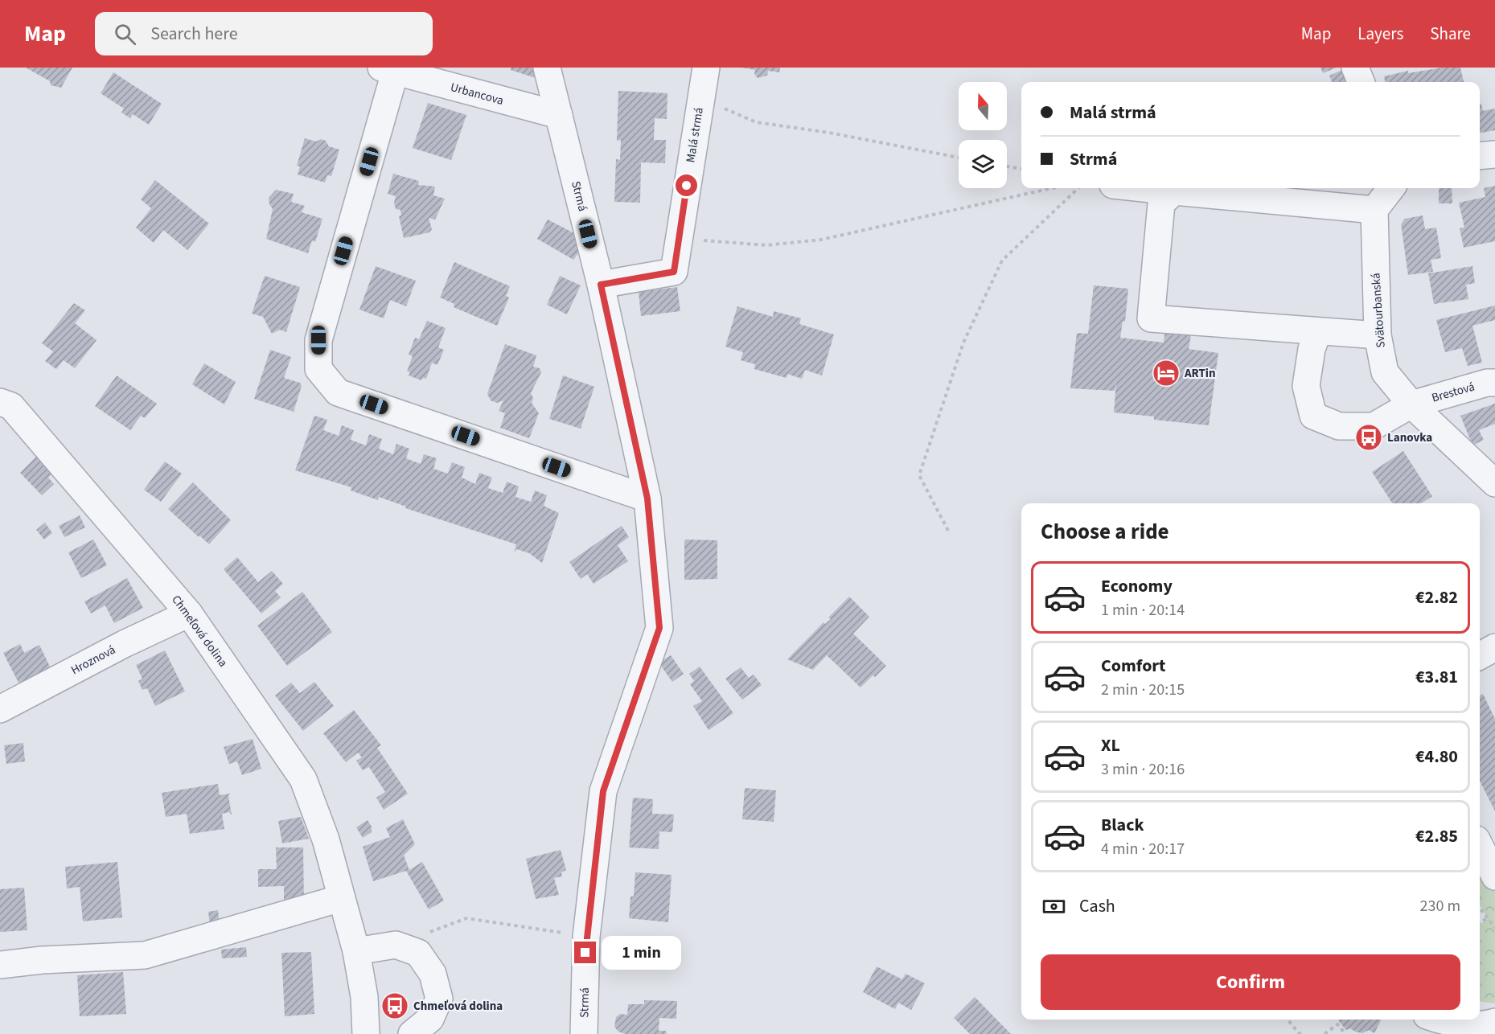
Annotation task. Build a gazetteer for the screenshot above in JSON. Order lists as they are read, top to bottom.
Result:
{
  "streets": {
    "street": [
      "Urbancova",
      "Malá strmá",
      "Strmá",
      "Svätourbanská",
      "Brestová",
      "Chmeľová dolina",
      "Hroznová"
    ]
  },
  "crossings": [
    ["Urbancova", "Strmá"],
    ["Malá strmá", "Strmá"],
    ["Svätourbanská", "Brestová"],
    ["Chmeľová dolina", "Hroznová"]
  ],
  "places": {
    "hotel": ["ARTin"],
    "bus stop": ["Lanovka", "Chmeľová dolina"]
  },
  "north": "top",
  "page": {
    "header": "Map",
    "search": "Search here",
    "nav": ["Map", "Layers", "Share"],
    "banner": ["Malá strmá", "Strmá"],
    "heading": "Choose a ride",
    "list": [
      {
        "name": "Economy",
        "note": "1 min · 20:14",
        "value": "€2.82"
      },
      {
        "name": "Comfort",
        "note": "2 min · 20:15",
        "value": "€3.81"
      },
      {
        "name": "XL",
        "note": "3 min · 20:16",
        "value": "€4.80"
      },
      {
        "name": "Black",
        "note": "4 min · 20:17",
        "value": "€2.85"
      }
    ],
    "pay": ["Cash", "230 m"],
    "bubble": "1 min",
    "buttons": "Confirm"
  }
}
